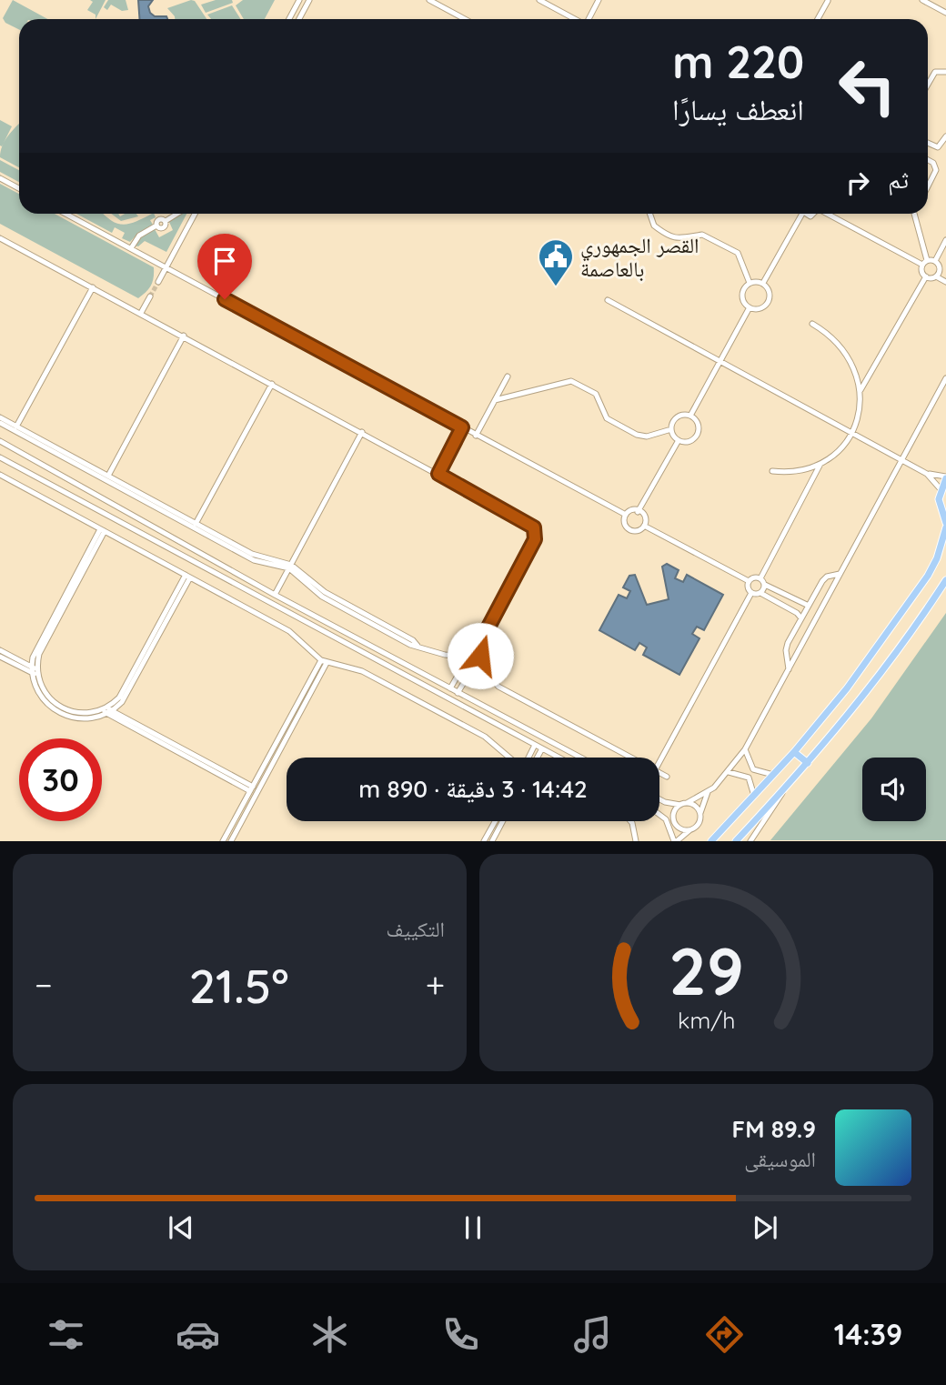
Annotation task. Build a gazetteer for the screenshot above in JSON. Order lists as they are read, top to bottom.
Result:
{
  "places": {
    "public building": ["القصر الجمهوري بالعاصمة"]
  },
  "page": {
    "turn": ["220 m", "انعطف يسارًا"],
    "then": "ثم",
    "limit": "30",
    "trip": "14:42 · 3 دقيقة · 890 m",
    "tile": "التكييف",
    "heat": ["−", "21.5°", "+"],
    "song": ["89.9 FM", "الموسيقى"],
    "tabs": "14:39",
    "gauge": ["29", "km/h"]
  }
}
